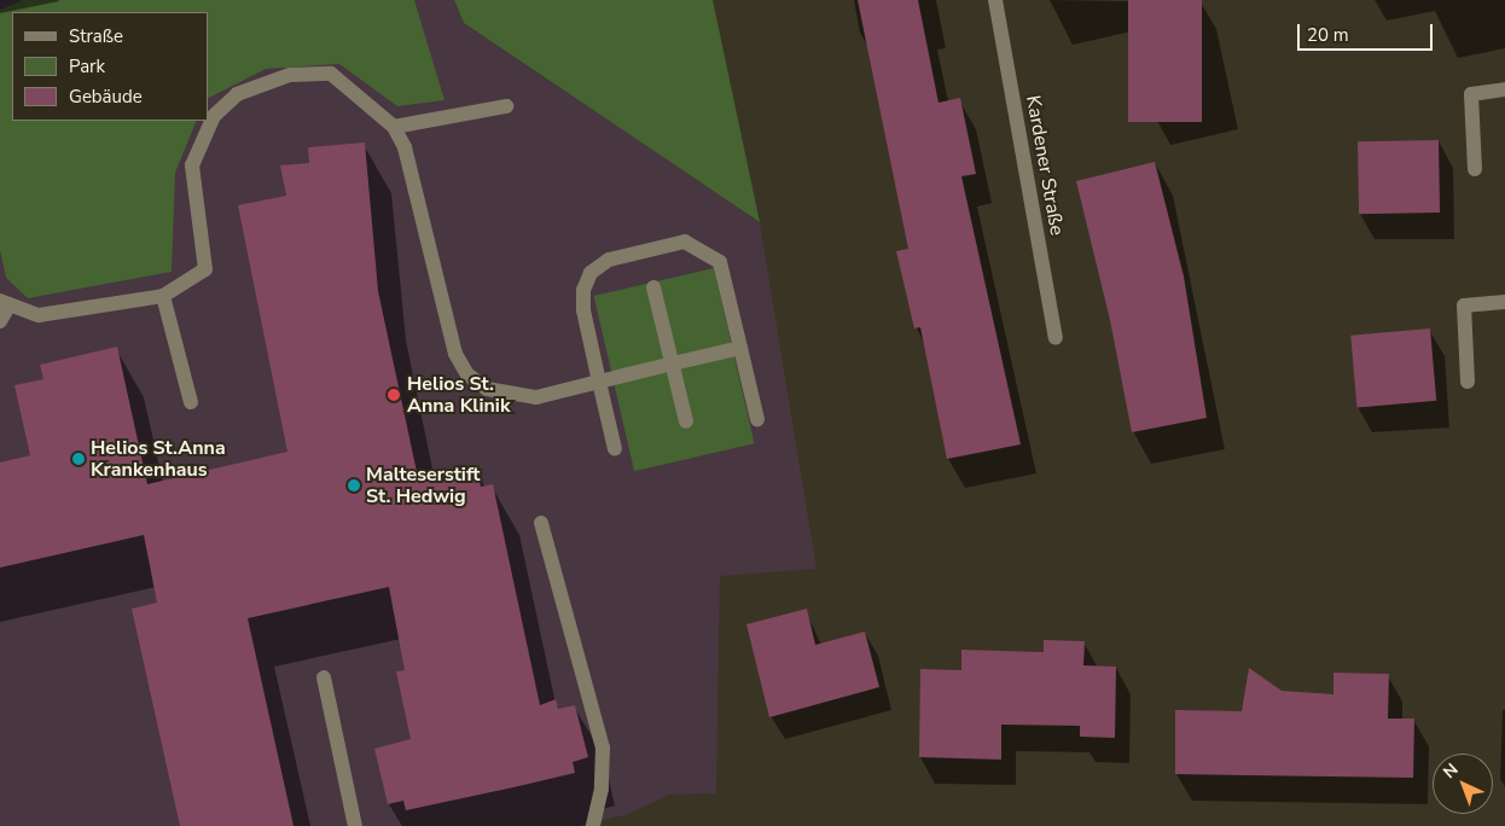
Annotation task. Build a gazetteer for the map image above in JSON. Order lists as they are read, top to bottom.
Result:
{
  "streets": {
    "street": ["Kardener Straße"]
  },
  "places": ["Helios St. Anna Klinik", "Helios St.Anna Krankenhaus", "Malteserstift St. Hedwig"],
  "legend": ["Straße", "Park", "Gebäude"],
  "scale_bar": "20 m",
  "north": "top left"
}
